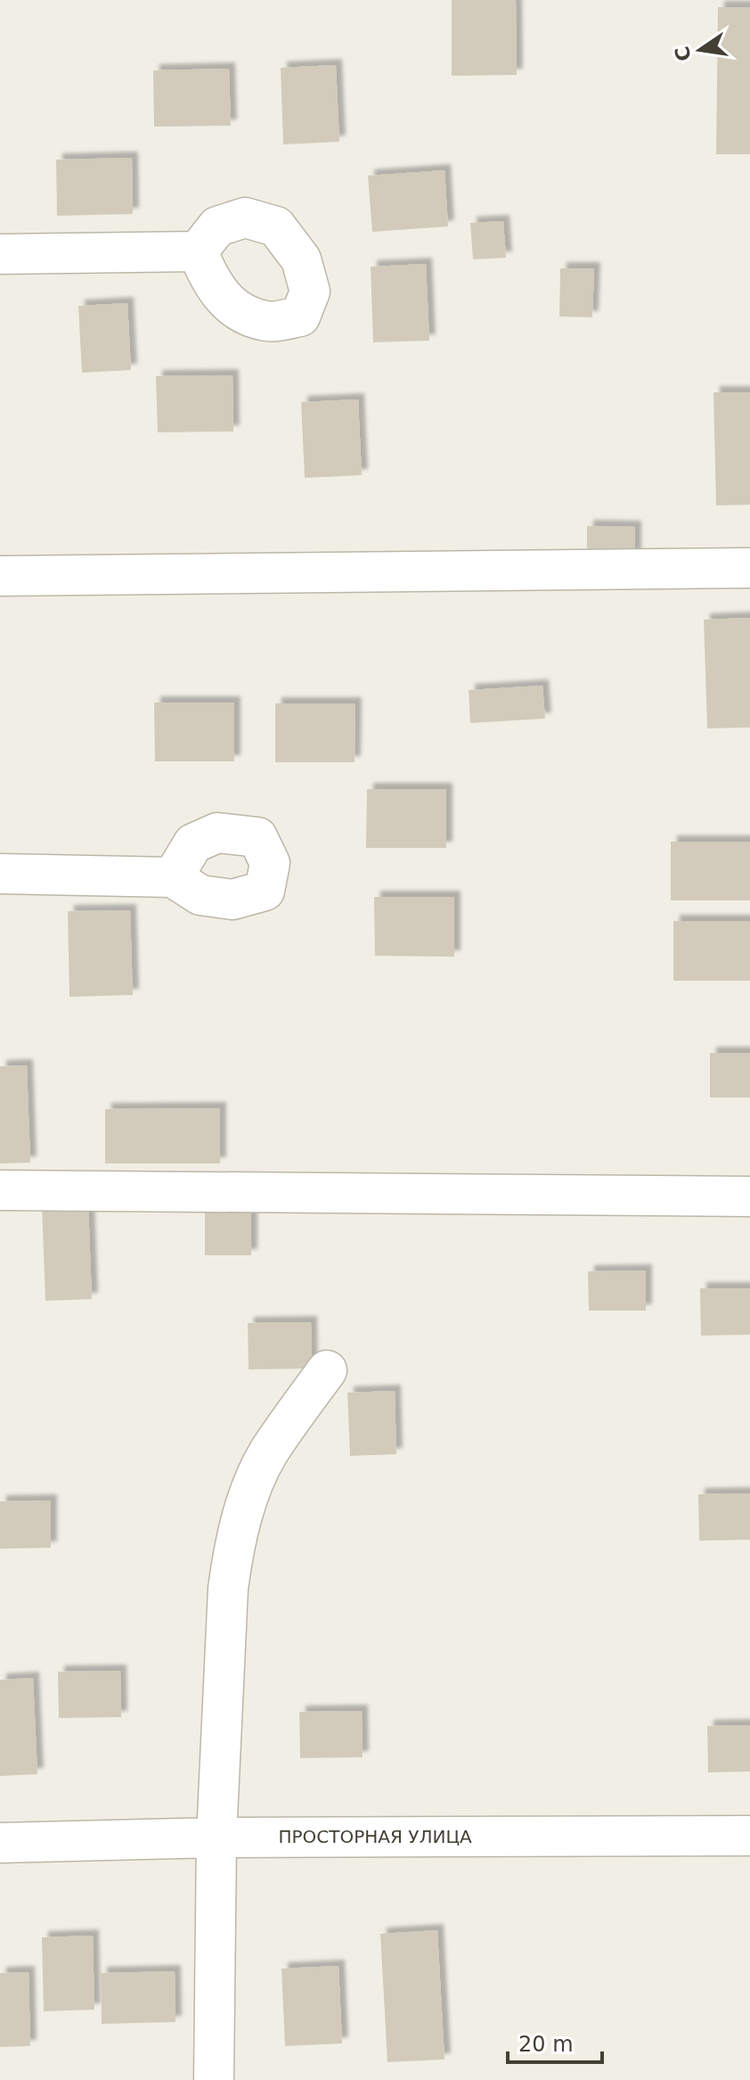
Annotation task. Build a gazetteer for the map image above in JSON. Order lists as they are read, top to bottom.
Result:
{
  "streets": {
    "street": ["ПРОСТОРНАЯ УЛИЦА"]
  },
  "scale_bar": "20 m",
  "north": "left"
}
